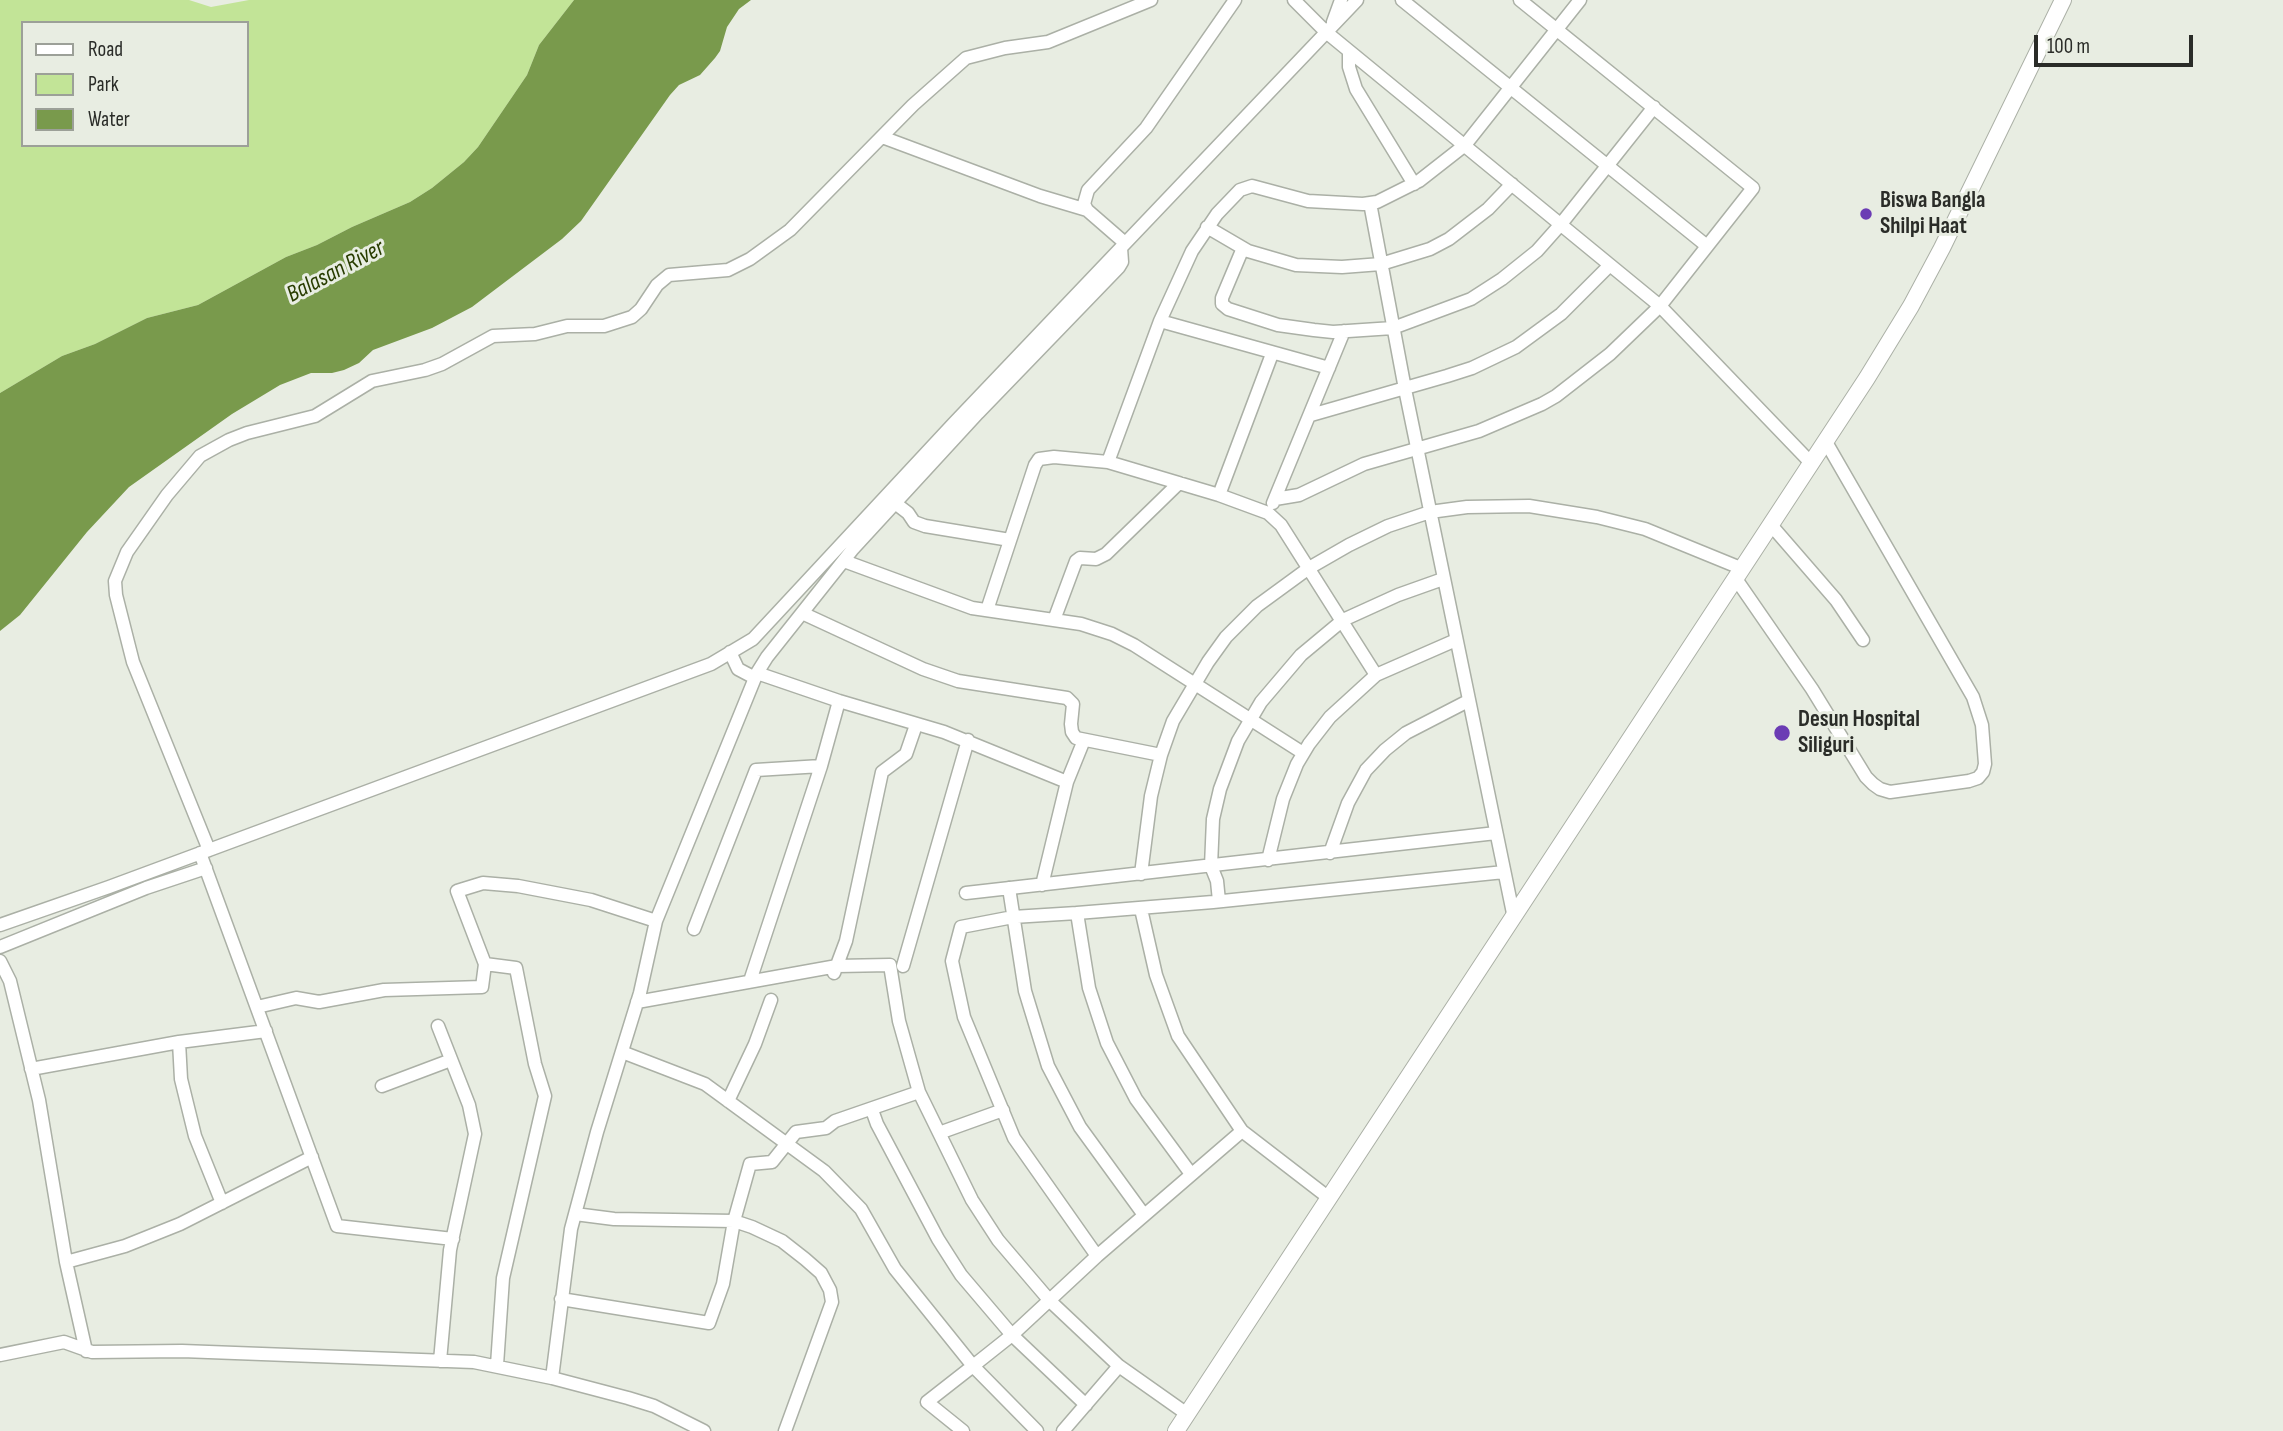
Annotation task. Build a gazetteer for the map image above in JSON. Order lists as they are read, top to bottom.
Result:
{
  "water": ["Balasan River"],
  "places": ["Biswa Bangla Shilpi Haat", "Desun Hospital Siliguri"],
  "legend": ["Road", "Park", "Water"],
  "scale_bar": "100 m"
}
